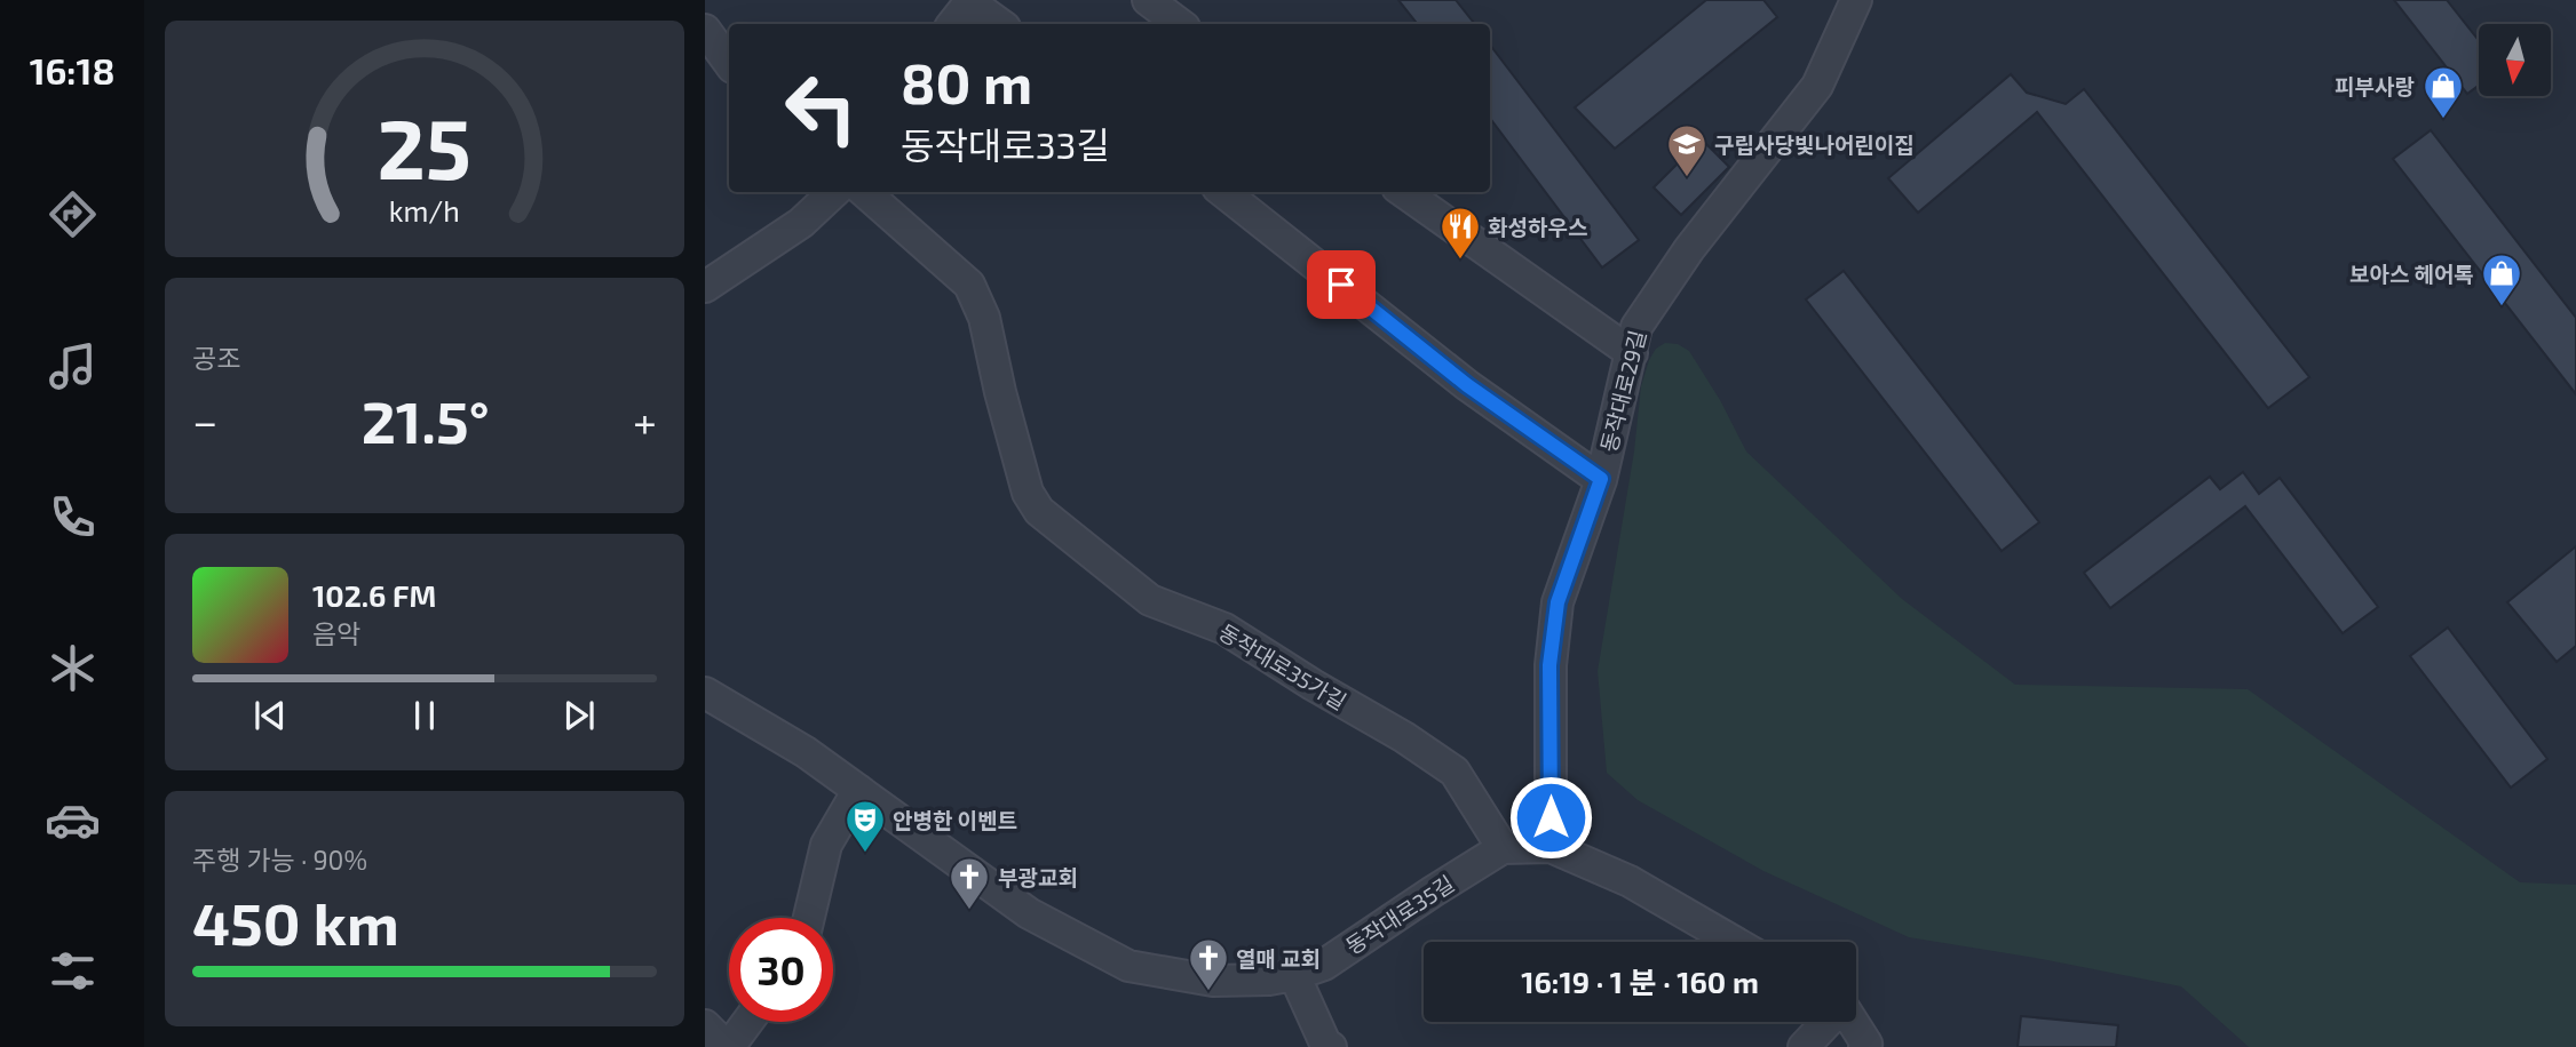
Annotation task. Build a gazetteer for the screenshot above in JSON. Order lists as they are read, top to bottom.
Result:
{
  "streets": {
    "street": ["동작대로29길", "동작대로35가길", "동작대로35길"]
  },
  "crossings": [
    ["동작대로35가길", "동작대로35길"]
  ],
  "places": {
    "shop": ["피부사랑", "보아스 헤어톡"],
    "school or university": ["구립사당빛나어린이집"],
    "restaurant": ["화성하우스"],
    "theatre": ["안병한 이벤트"],
    "church": ["부광교회", "열매 교회"]
  },
  "north": "bottom",
  "page": {
    "tabs": "16:18",
    "turn": ["80 m", "동작대로33길"],
    "tile": [
      "공조",
      ["주행 가능 · 90%", "450 km"]
    ],
    "heat": ["−", "21.5°", "+"],
    "song": ["102.6 FM", "음악"],
    "limit": "30",
    "trip": "16:19 · 1 분 · 160 m",
    "gauge": ["25", "km/h"]
  }
}
